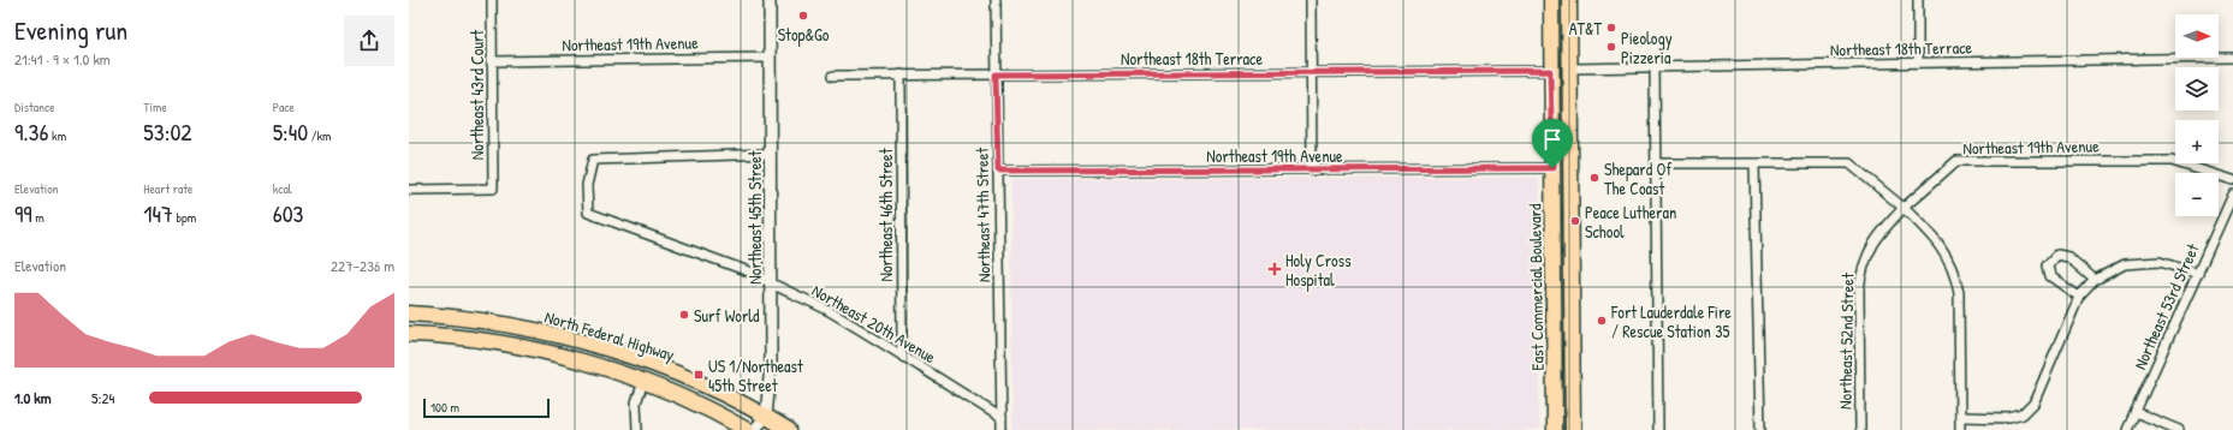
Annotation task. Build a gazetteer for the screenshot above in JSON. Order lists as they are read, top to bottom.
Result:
{
  "streets": {
    "main road": ["East Commercial Boulevard", "North Federal Highway"],
    "street": [
      "Northeast 19th Avenue",
      "Northeast 18th Terrace",
      "Northeast 43rd Court",
      "Northeast 46th Street",
      "Northeast 47th Street",
      "Northeast 45th Street",
      "Northeast 53rd Street",
      "Northeast 20th Avenue",
      "Northeast 52nd Street"
    ]
  },
  "crossings": [
    ["Northeast 19th Avenue", "Northeast 43rd Court"],
    ["Northeast 19th Avenue", "Northeast 47th Street"],
    ["Northeast 19th Avenue", "Northeast 45th Street"],
    ["Northeast 19th Avenue", "East Commercial Boulevard"],
    ["Northeast 19th Avenue", "Northeast 52nd Street"],
    ["Northeast 18th Terrace", "Northeast 46th Street"],
    ["Northeast 18th Terrace", "Northeast 47th Street"],
    ["Northeast 18th Terrace", "East Commercial Boulevard"],
    ["Northeast 46th Street", "Northeast 20th Avenue"],
    ["Northeast 47th Street", "Northeast 20th Avenue"],
    ["Northeast 45th Street", "Northeast 20th Avenue"],
    ["Northeast 45th Street", "North Federal Highway"]
  ],
  "places": {
    "other": [
      "Stop&Go",
      "AT&T",
      "Pieology Pizzeria",
      "Shepard Of The Coast",
      "Peace Lutheran School",
      "Surf World",
      "Fort Lauderdale Fire / Rescue Station 35"
    ],
    "health": ["Holy Cross Hospital"],
    "transit": ["US 1/Northeast 45th Street"]
  },
  "scale_bar": "100 m",
  "north": "right",
  "page": {
    "heading": ["Evening run", "21:41 · 9 × 1.0 km"],
    "map_buttons": ["+", "−"],
    "stats": [
      ["Distance", "9.36 km"],
      ["Time", "53:02"],
      ["Pace", "5:40 /km"],
      ["Elevation", "99 m"],
      ["Heart rate", "147 bpm"],
      ["kcal", "603"]
    ],
    "chart": ["Elevation", "227–236 m"],
    "list": [
      {
        "name": "1.0 km",
        "note": "5:24"
      }
    ],
    "scale": "100 m"
  }
}
